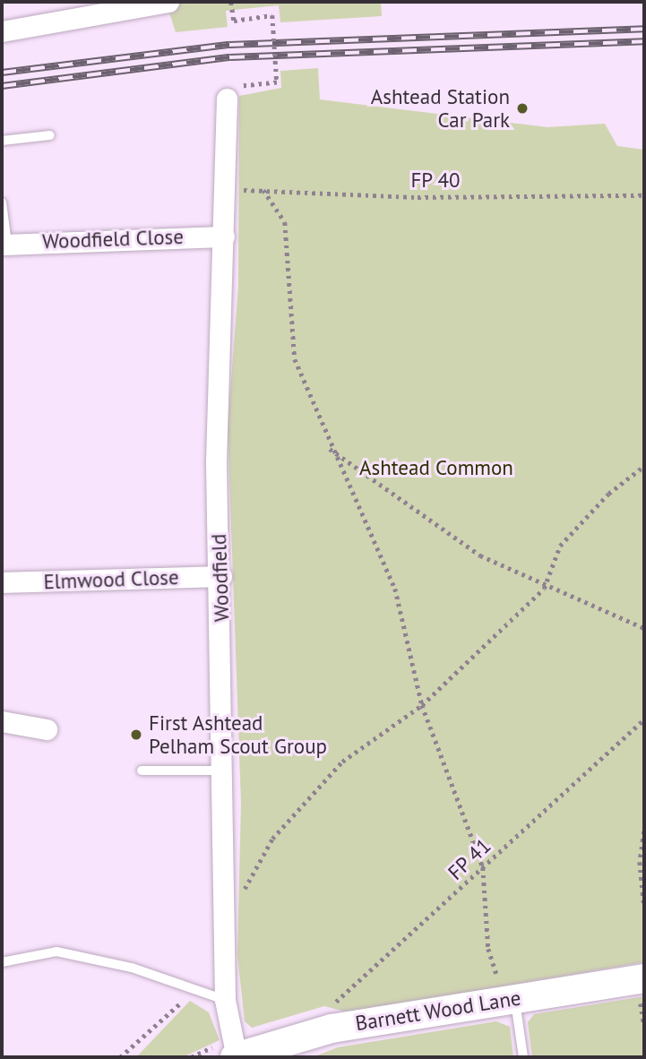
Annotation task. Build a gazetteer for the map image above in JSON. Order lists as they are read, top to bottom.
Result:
{
  "streets": {
    "street": [
      "Woodfield Close",
      "Woodfield",
      "Elmwood Close",
      "Barnett Wood Lane"
    ],
    "path": ["FP 40", "FP 41"]
  },
  "crossings": [
    ["FP 40", "Woodfield"],
    ["Woodfield Close", "Woodfield"],
    ["Woodfield", "Elmwood Close"],
    ["Woodfield", "Barnett Wood Lane"],
    ["FP 41", "Barnett Wood Lane"]
  ],
  "parks": ["Ashtead Common"],
  "places": ["Ashtead Station Car Park", "First Ashtead Pelham Scout Group"]
}
